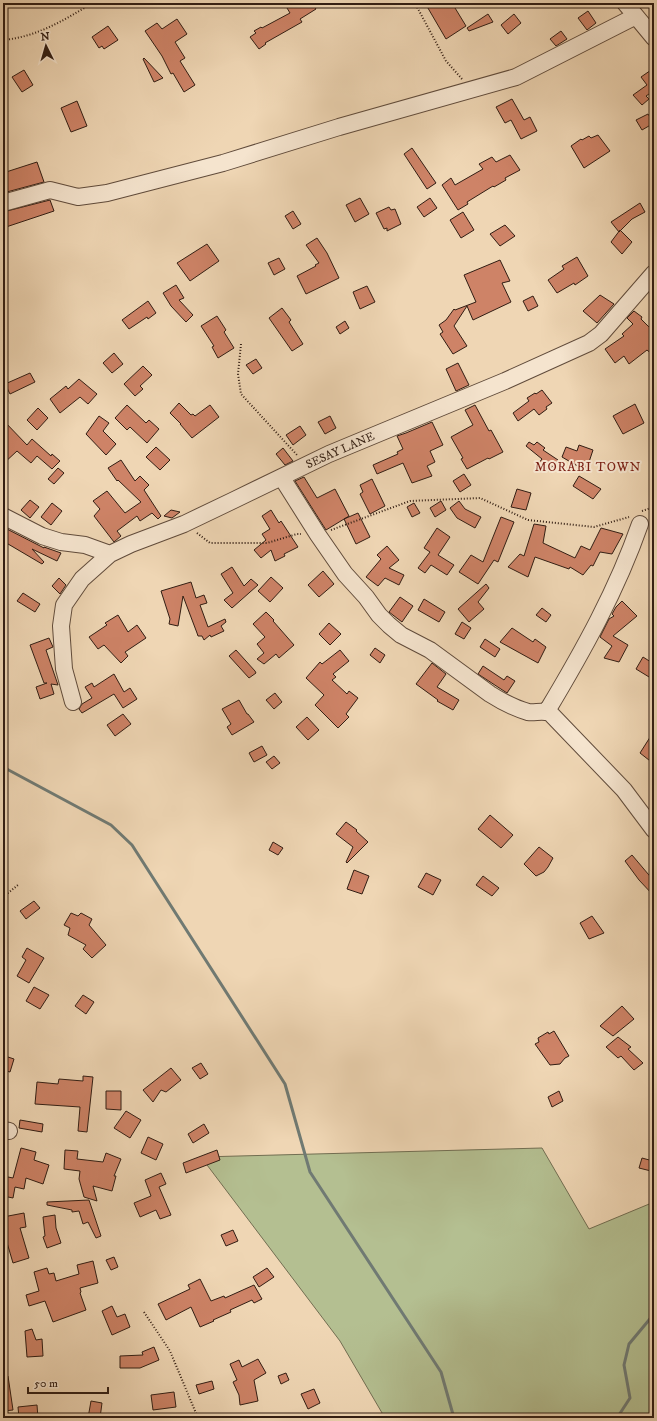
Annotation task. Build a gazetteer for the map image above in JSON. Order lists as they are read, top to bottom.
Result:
{
  "streets": {
    "street": ["SESAY LANE"]
  },
  "districts": ["MORABI TOWN"],
  "scale_bar": "50 m",
  "north": "top"
}
